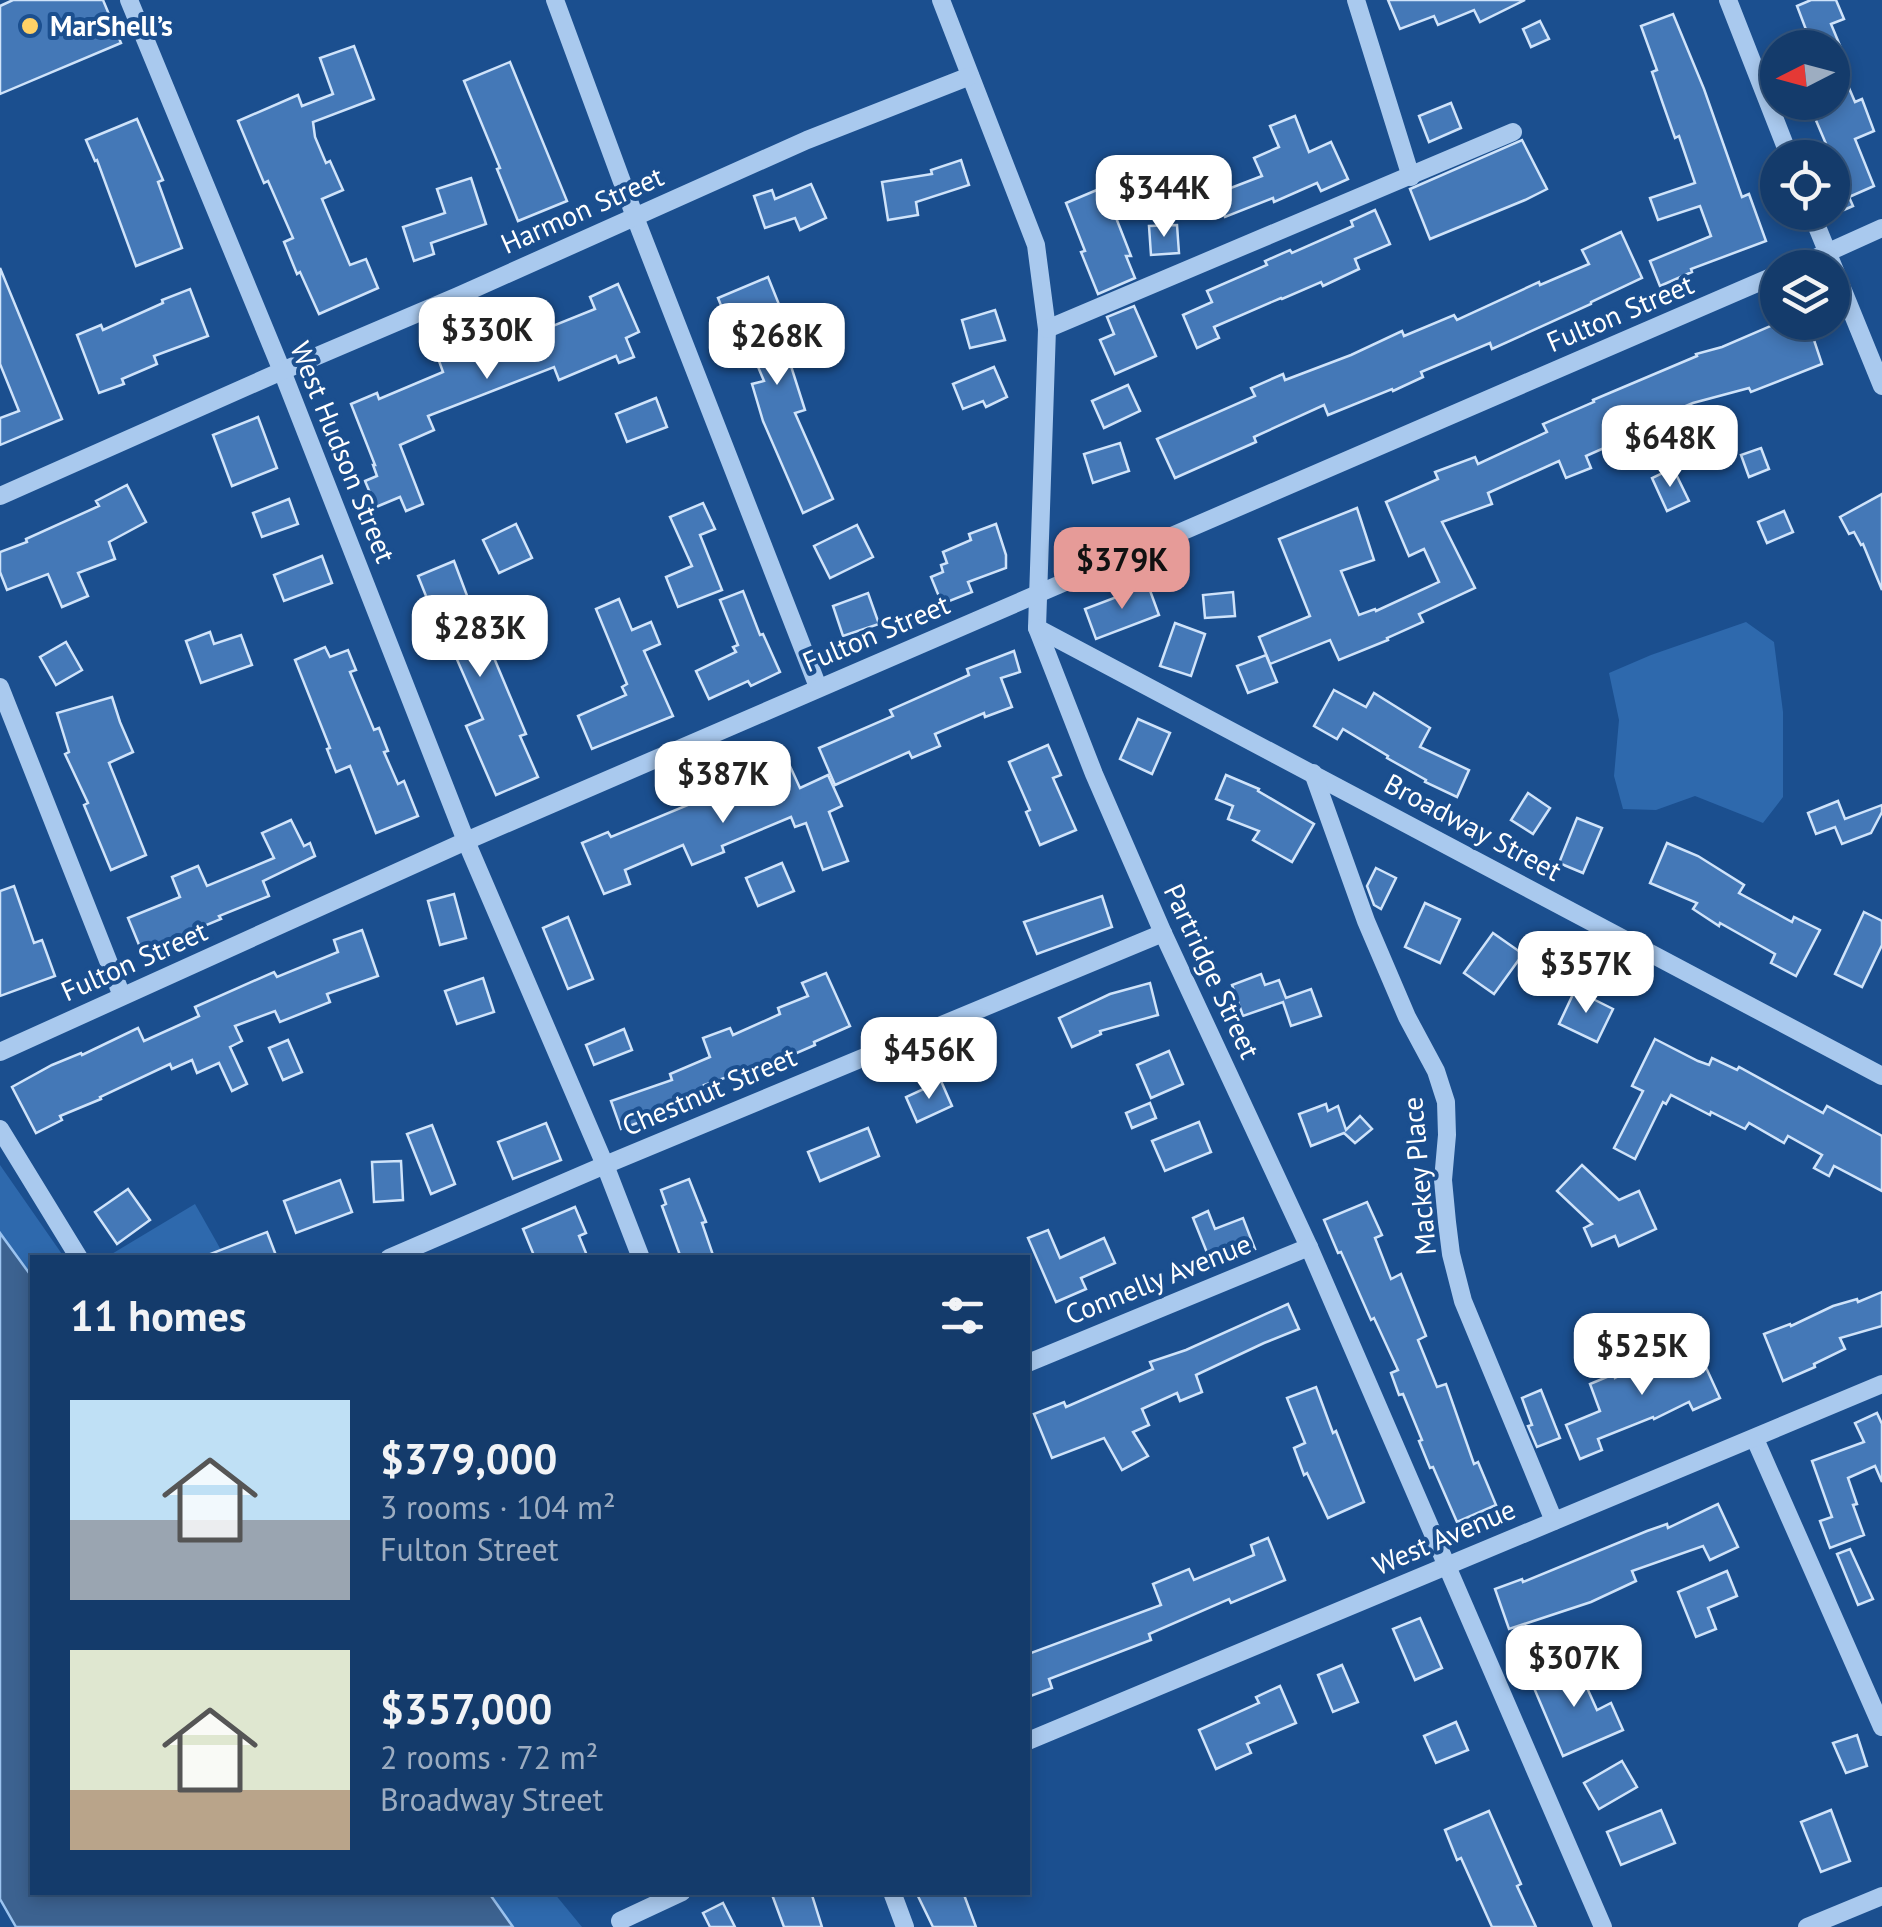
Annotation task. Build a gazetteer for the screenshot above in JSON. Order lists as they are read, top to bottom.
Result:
{
  "streets": {
    "street": [
      "Harmon Street",
      "Fulton Street",
      "West Hudson Street",
      "Broadway Street",
      "Partridge Street",
      "Chestnut Street",
      "Mackey Place",
      "Connelly Avenue",
      "West Avenue"
    ]
  },
  "crossings": [
    ["Harmon Street", "West Hudson Street"],
    ["Harmon Street", "Partridge Street"],
    ["Fulton Street", "West Hudson Street"],
    ["Fulton Street", "Partridge Street"],
    ["West Hudson Street", "Chestnut Street"],
    ["Broadway Street", "Partridge Street"],
    ["Broadway Street", "Mackey Place"],
    ["Partridge Street", "Chestnut Street"],
    ["Partridge Street", "Connelly Avenue"],
    ["Partridge Street", "West Avenue"],
    ["Mackey Place", "West Avenue"]
  ],
  "places": ["MarShell’s"],
  "north": "left",
  "page": {
    "price": [
      "$344K",
      "$330K",
      "$268K",
      "$648K",
      "$379K",
      "$283K",
      "$387K",
      "$357K",
      "$456K",
      "$525K",
      "$307K"
    ],
    "heading": "11 homes",
    "list": [
      {
        "name": "$379,000",
        "note": "3 rooms · 104 m² · Fulton Street"
      },
      {
        "name": "$357,000",
        "note": "2 rooms · 72 m² · Broadway Street"
      }
    ]
  }
}
